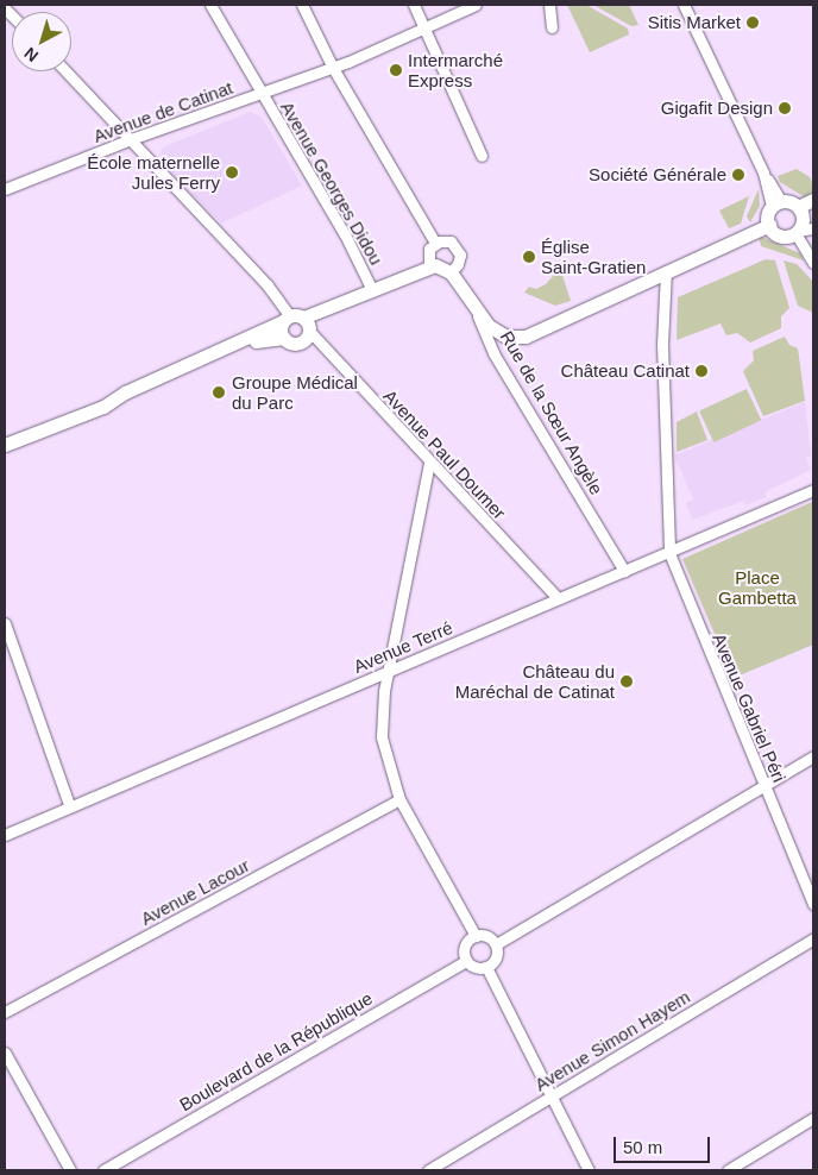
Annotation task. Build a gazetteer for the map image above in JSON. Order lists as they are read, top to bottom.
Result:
{
  "streets": {
    "street": [
      "Avenue de Catinat",
      "Avenue Georges Didou",
      "Rue de la Sœur Angèle",
      "Avenue Paul Doumer",
      "Avenue Terré",
      "Avenue Gabriel Péri",
      "Avenue Lacour",
      "Avenue Simon Hayem",
      "Boulevard de la République"
    ]
  },
  "crossings": [
    ["Avenue de Catinat", "Avenue Georges Didou"],
    ["Rue de la Sœur Angèle", "Avenue Terré"],
    ["Avenue Paul Doumer", "Avenue Terré"],
    ["Avenue Terré", "Avenue Gabriel Péri"]
  ],
  "parks": ["Place Gambetta"],
  "places": [
    "Sitis Market",
    "Intermarché Express",
    "Gigafit Design",
    "École maternelle Jules Ferry",
    "Société Générale",
    "Église Saint-Gratien",
    "Château Catinat",
    "Groupe Médical du Parc",
    "Château du Maréchal de Catinat"
  ],
  "scale_bar": "50 m",
  "north": "bottom left"
}
